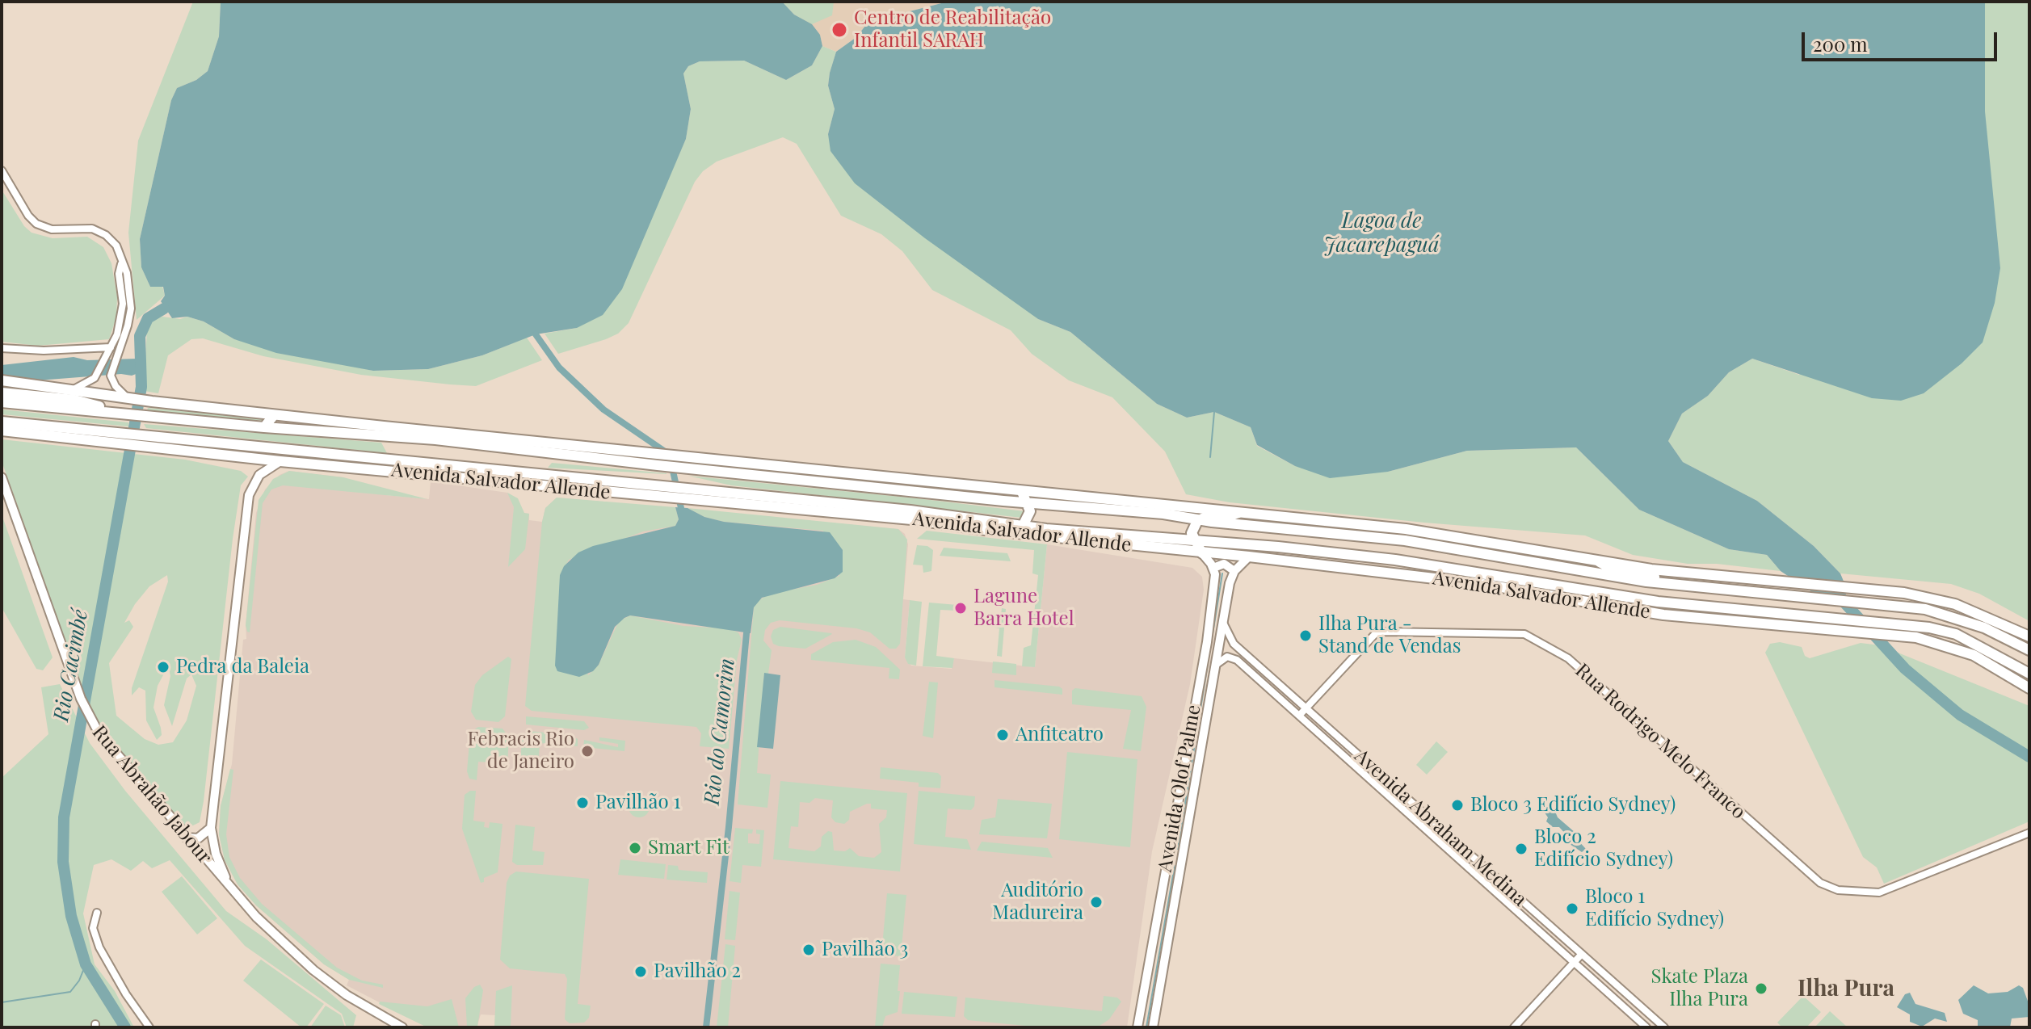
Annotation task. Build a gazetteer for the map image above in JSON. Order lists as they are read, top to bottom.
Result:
{
  "streets": {
    "main road": ["Avenida Salvador Allende"],
    "street": [
      "Rua Rodrigo Melo Franco",
      "Avenida Olof Palme",
      "Rua Abrahão Jabour",
      "Avenida Abraham Medina"
    ]
  },
  "crossings": [
    ["Avenida Salvador Allende", "Rua Abrahão Jabour"],
    ["Rua Rodrigo Melo Franco", "Avenida Abraham Medina"],
    ["Avenida Olof Palme", "Avenida Abraham Medina"]
  ],
  "districts": ["Ilha Pura"],
  "water": ["Lagoa de Jacarepaguá", "Rio Cacimbé", "Rio do Camorim"],
  "places": [
    "Centro de Reabilitação Infantil SARAH",
    "Lagune Barra Hotel",
    "Ilha Pura - Stand de Vendas",
    "Pedra da Baleia",
    "Anfiteatro",
    "Febracis Rio de Janeiro",
    "Pavilhão 1",
    "Bloco 3 Edifício Sydney)",
    "Smart Fit",
    "Bloco 2 Edifício Sydney)",
    "Auditório Madureira",
    "Bloco 1 Edifício Sydney)",
    "Pavilhão 3",
    "Pavilhão 2",
    "Skate Plaza Ilha Pura"
  ],
  "scale_bar": "200 m"
}
